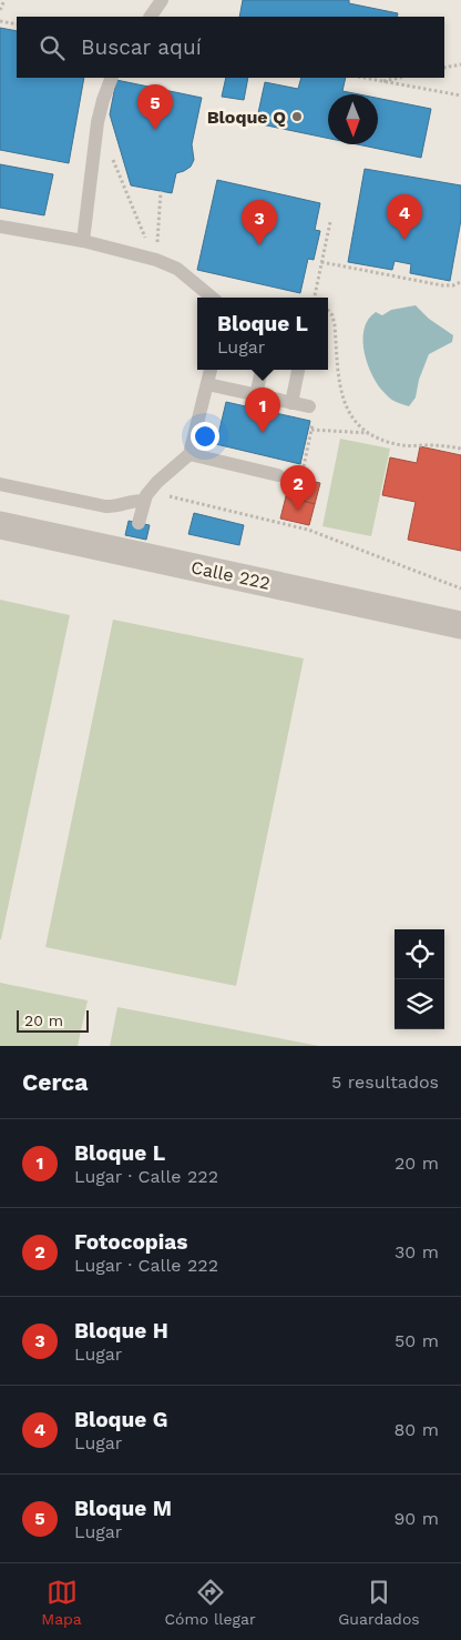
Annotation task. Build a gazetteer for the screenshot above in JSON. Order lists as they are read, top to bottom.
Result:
{
  "streets": {
    "street": ["Calle 222"]
  },
  "places": ["Bloque Q"],
  "scale_bar": "20 m",
  "north": "bottom",
  "page": {
    "search": "Buscar aquí",
    "pins": [
      "5",
      "4",
      "3",
      "1",
      "2"
    ],
    "popup": ["Bloque L", "Lugar"],
    "scale": "20 m",
    "heading": ["Cerca", "5 resultados"],
    "list": [
      {
        "mark": "1",
        "name": "Bloque L",
        "note": "Lugar · Calle 222",
        "value": "20 m"
      },
      {
        "mark": "2",
        "name": "Fotocopias",
        "note": "Lugar · Calle 222",
        "value": "30 m"
      },
      {
        "mark": "3",
        "name": "Bloque H",
        "note": "Lugar",
        "value": "50 m"
      },
      {
        "mark": "4",
        "name": "Bloque G",
        "note": "Lugar",
        "value": "80 m"
      },
      {
        "mark": "5",
        "name": "Bloque M",
        "note": "Lugar",
        "value": "90 m"
      }
    ],
    "nav": ["Mapa", "Cómo llegar", "Guardados"]
  }
}
